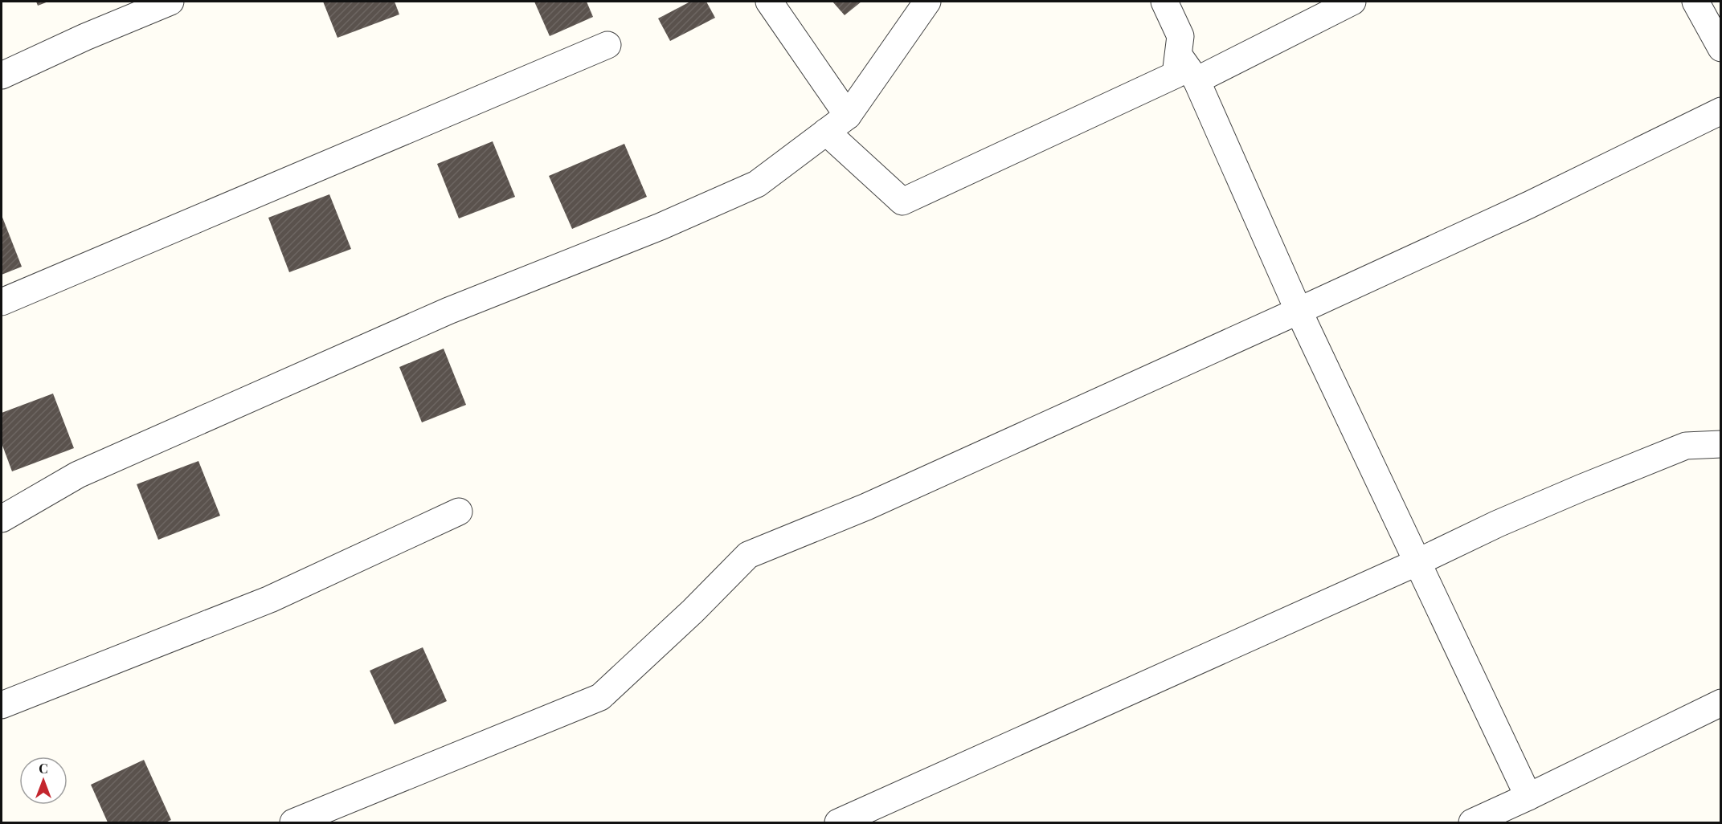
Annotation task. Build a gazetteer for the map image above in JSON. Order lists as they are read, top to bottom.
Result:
{
  "north": "top"
}
